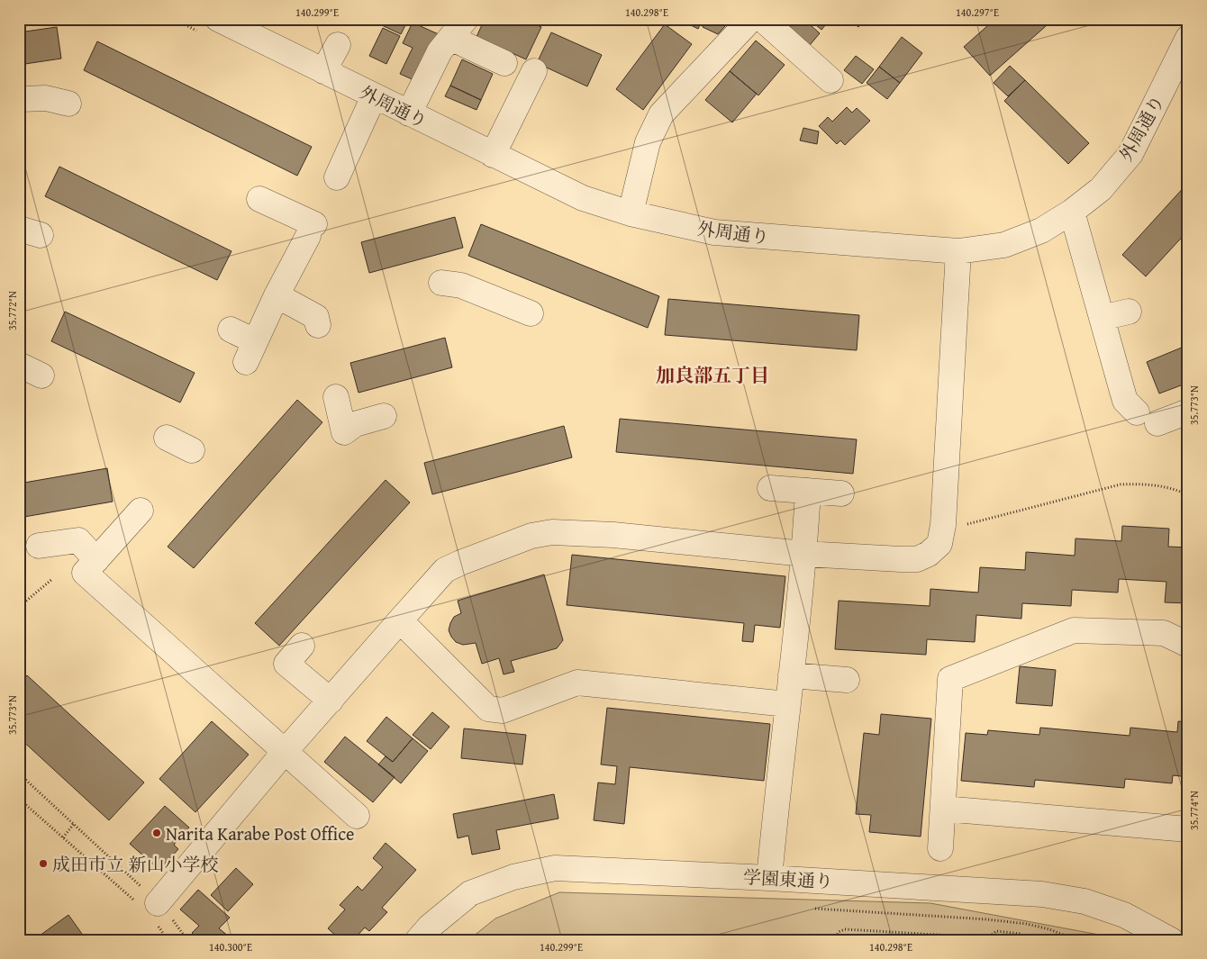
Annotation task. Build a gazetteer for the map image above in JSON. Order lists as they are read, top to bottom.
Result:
{
  "streets": {
    "street": ["外周通り", "学園東通り"]
  },
  "districts": ["加良部五丁目"],
  "places": ["Narita Karabe Post Office", "成田市立 新山小学校"],
  "coordinates": [
    "140.299°E",
    "140.298°E",
    "140.297°E",
    "35.772°N",
    "35.773°N",
    "35.774°N",
    "140.300°E"
  ]
}
